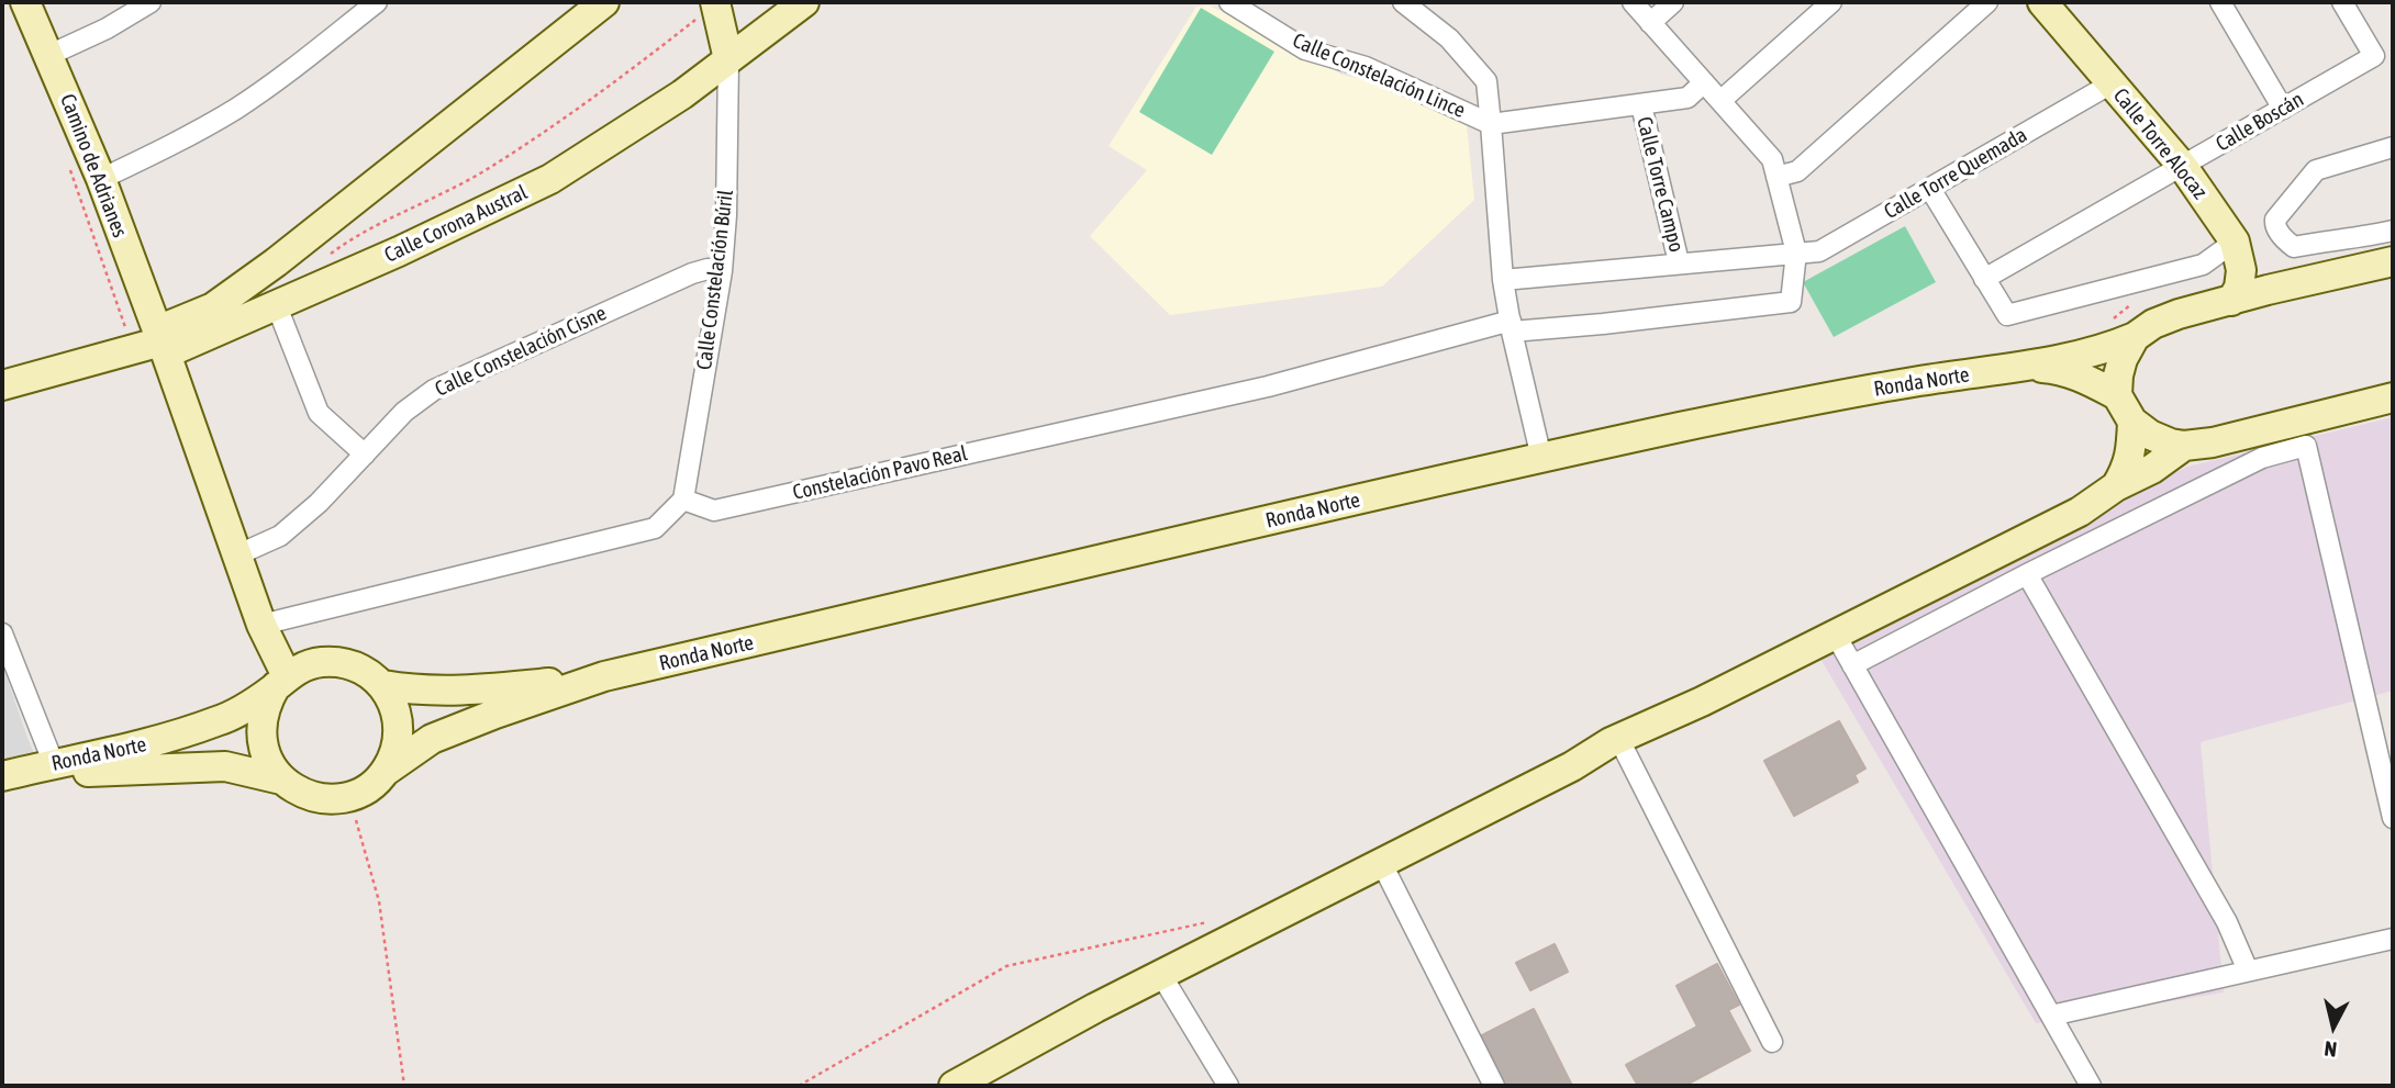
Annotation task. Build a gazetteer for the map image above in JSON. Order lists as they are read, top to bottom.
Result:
{
  "streets": {
    "street": [
      "Calle Constelación Lince",
      "Calle Boscán",
      "Calle Torre Alocaz",
      "Camino de Adrianes",
      "Calle Torre Quemada",
      "Calle Torre Campo",
      "Calle Corona Austral",
      "Calle Constelación Búril",
      "Calle Constelación Cisne",
      "Ronda Norte",
      "Constelación Pavo Real"
    ]
  },
  "crossings": [
    ["Calle Boscán", "Calle Torre Alocaz"],
    ["Calle Torre Alocaz", "Calle Torre Quemada"],
    ["Calle Torre Alocaz", "Ronda Norte"],
    ["Camino de Adrianes", "Calle Corona Austral"],
    ["Camino de Adrianes", "Calle Constelación Cisne"],
    ["Camino de Adrianes", "Ronda Norte"],
    ["Calle Torre Quemada", "Calle Torre Campo"],
    ["Calle Corona Austral", "Calle Constelación Búril"],
    ["Calle Constelación Búril", "Calle Constelación Cisne"],
    ["Calle Constelación Búril", "Constelación Pavo Real"]
  ],
  "north": "bottom"
}
